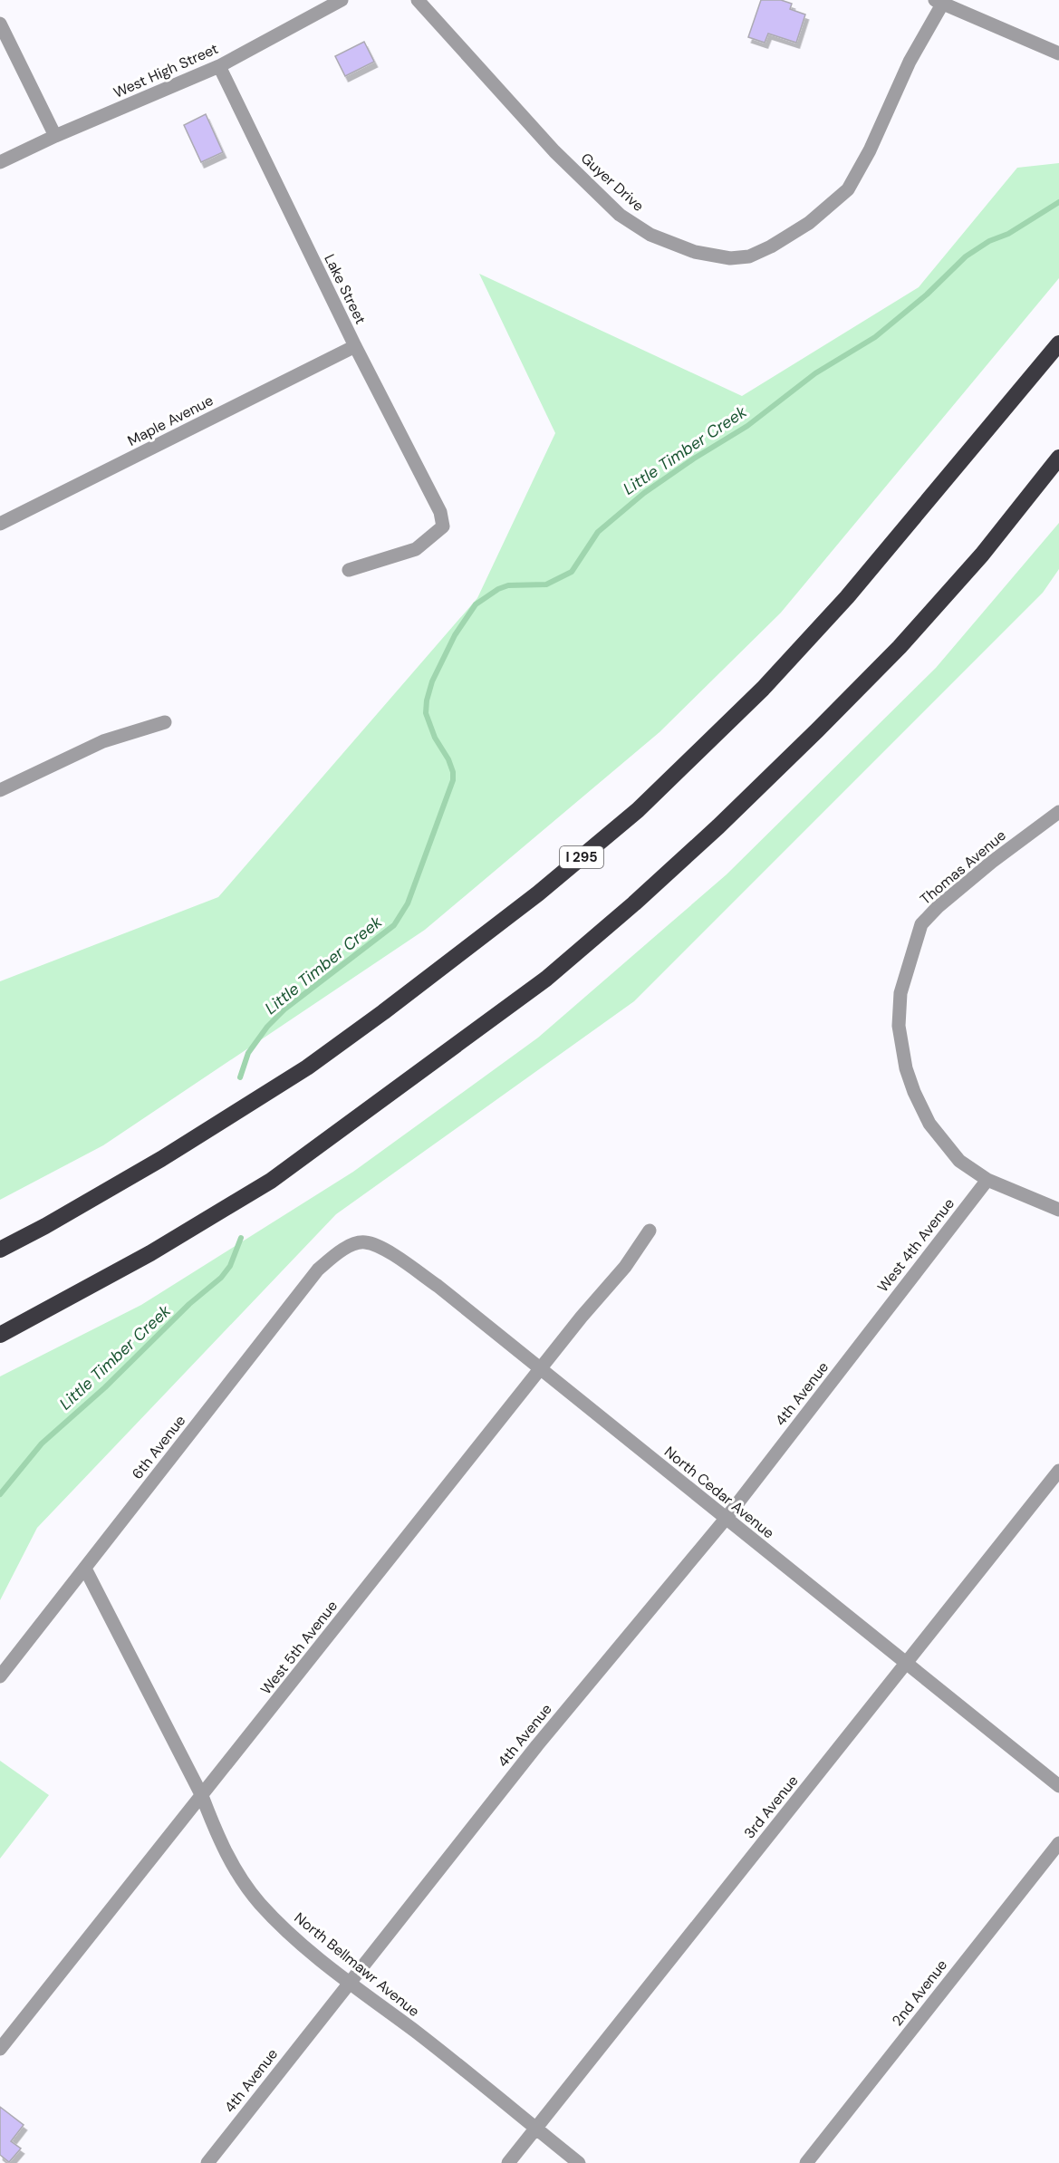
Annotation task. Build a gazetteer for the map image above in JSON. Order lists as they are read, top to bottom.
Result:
{
  "streets": {
    "highway": ["I 295"],
    "street": [
      "West High Street",
      "Guyer Drive",
      "Lake Street",
      "Maple Avenue",
      "Thomas Avenue",
      "West 4th Avenue",
      "4th Avenue",
      "6th Avenue",
      "North Cedar Avenue",
      "West 5th Avenue",
      "3rd Avenue",
      "North Bellmawr Avenue",
      "2nd Avenue"
    ]
  },
  "crossings": [
    ["West High Street", "Lake Street"],
    ["Lake Street", "Maple Avenue"],
    ["Thomas Avenue", "West 4th Avenue"],
    ["West 4th Avenue", "4th Avenue"],
    ["4th Avenue", "North Cedar Avenue"],
    ["4th Avenue", "North Bellmawr Avenue"],
    ["6th Avenue", "North Cedar Avenue"],
    ["6th Avenue", "North Bellmawr Avenue"],
    ["North Cedar Avenue", "West 5th Avenue"],
    ["North Cedar Avenue", "3rd Avenue"],
    ["West 5th Avenue", "North Bellmawr Avenue"],
    ["3rd Avenue", "North Bellmawr Avenue"]
  ],
  "water": ["Little Timber Creek"]
}
